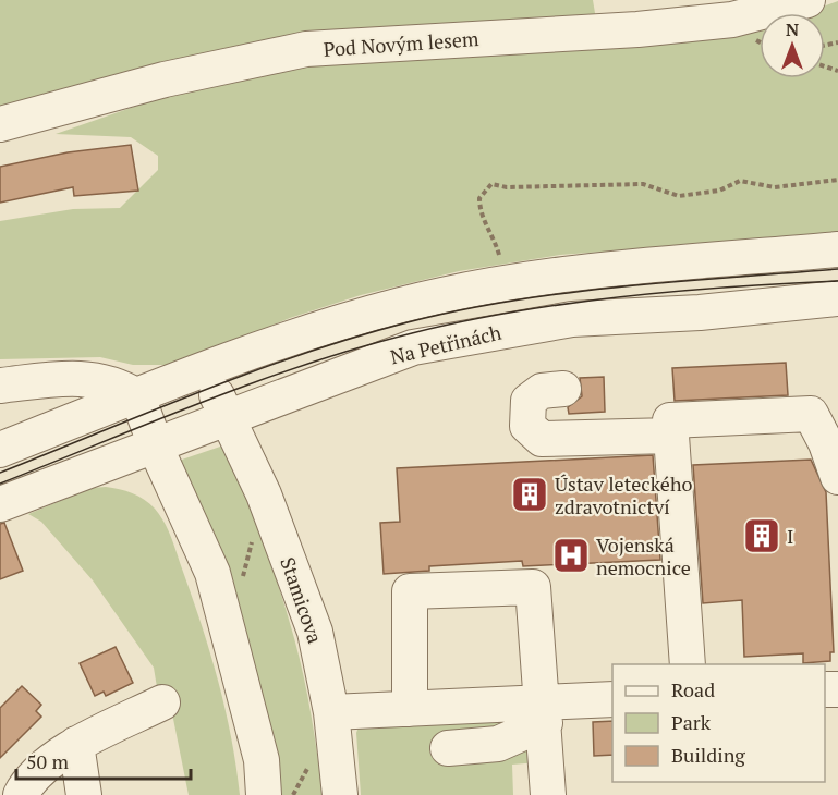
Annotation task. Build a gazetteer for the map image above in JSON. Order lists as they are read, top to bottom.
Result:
{
  "streets": {
    "street": ["Pod Novým lesem", "Na Petřinách", "Stamicova"]
  },
  "crossings": [
    ["Na Petřinách", "Stamicova"]
  ],
  "places": {
    "building": ["Ústav leteckého zdravotnictví", "I"],
    "hospital": ["Vojenská nemocnice"]
  },
  "legend": ["Road", "Park", "Building"],
  "scale_bar": "50 m",
  "north": "top"
}
